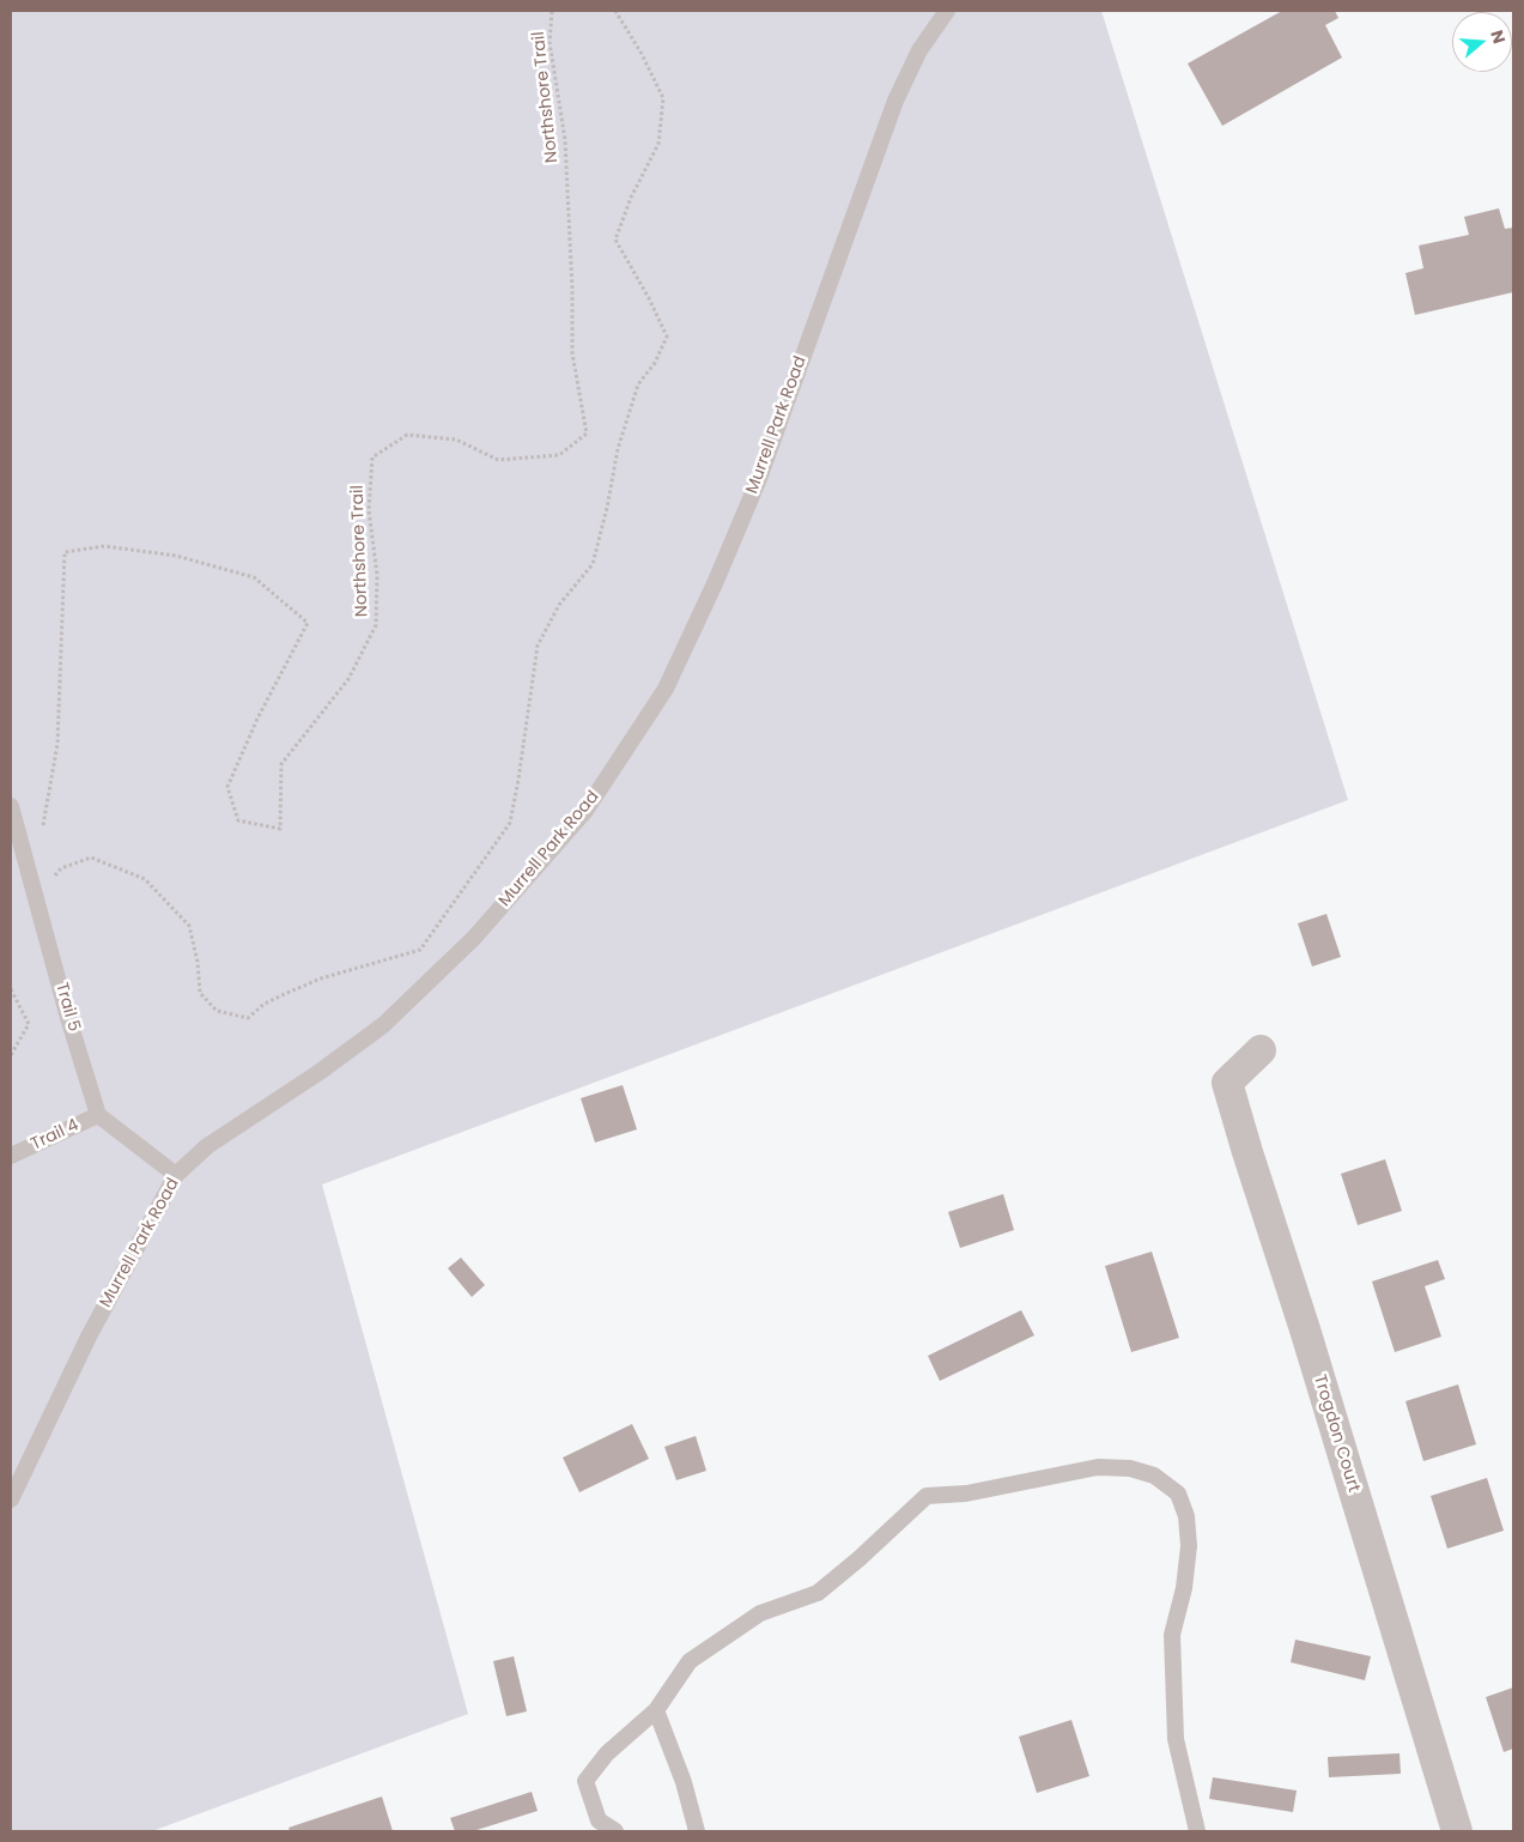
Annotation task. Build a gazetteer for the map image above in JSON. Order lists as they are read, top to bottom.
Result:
{
  "streets": {
    "street": ["Trogdon Court"],
    "lane": ["Murrell Park Road", "Trail 5", "Trail 4"],
    "path": ["Northshore Trail"]
  },
  "crossings": [
    ["Northshore Trail", "Trail 5"],
    ["Trail 5", "Trail 4"]
  ],
  "north": "right"
}
